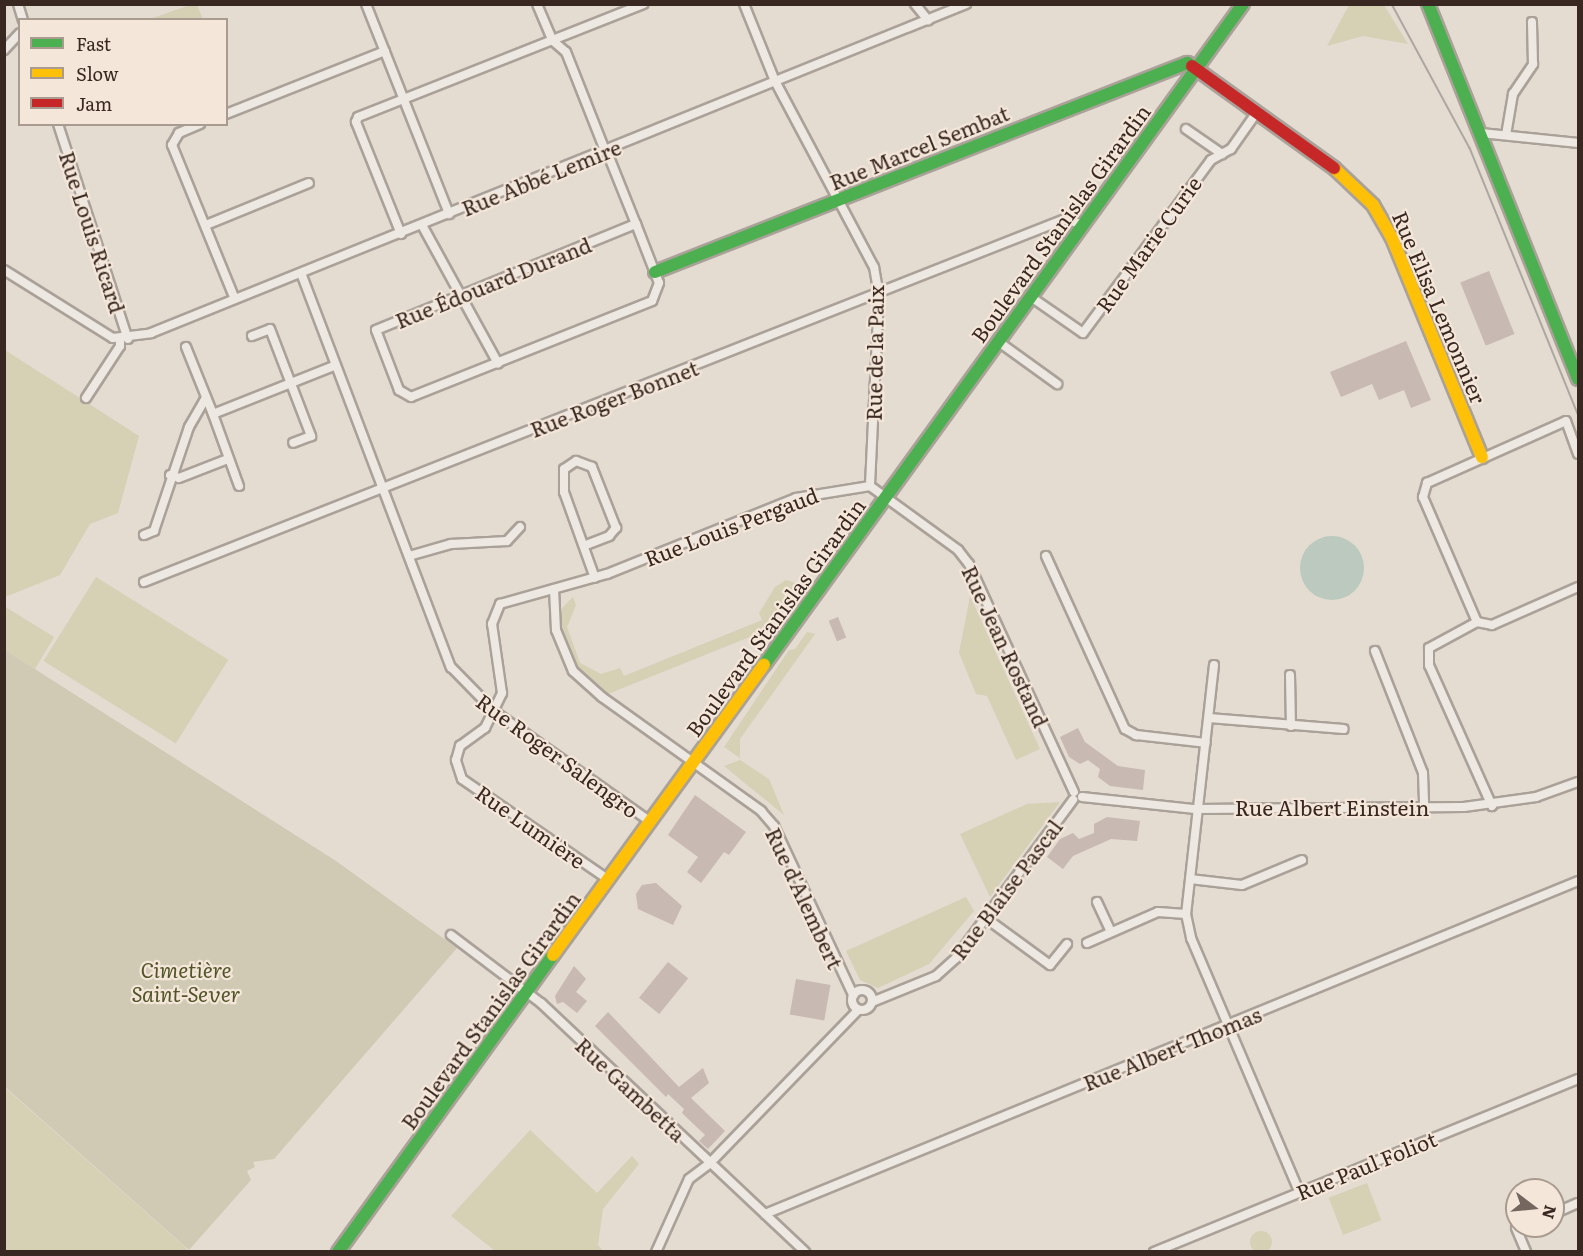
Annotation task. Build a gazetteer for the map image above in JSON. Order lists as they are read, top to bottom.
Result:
{
  "streets": {
    "main road": ["Rue Marcel Sembat", "Boulevard Stanislas Girardin", "Rue Elisa Lemonnier"],
    "street": [
      "Rue Abbé Lemire",
      "Rue Louis Ricard",
      "Rue Marie Curie",
      "Rue Édouard Durand",
      "Rue de la Paix",
      "Rue Roger Bonnet",
      "Rue Louis Pergaud",
      "Rue Jean Rostand",
      "Rue Roger Salengro",
      "Rue Albert Einstein",
      "Rue Lumière",
      "Rue Blaise Pascal",
      "Rue d'Alembert",
      "Rue Albert Thomas",
      "Rue Gambetta",
      "Rue Paul Foliot"
    ]
  },
  "crossings": [
    ["Rue Marcel Sembat", "Boulevard Stanislas Girardin"],
    ["Rue Marcel Sembat", "Rue Elisa Lemonnier"],
    ["Rue Marcel Sembat", "Rue de la Paix"],
    ["Rue Abbé Lemire", "Rue Louis Ricard"],
    ["Rue Abbé Lemire", "Rue de la Paix"],
    ["Rue Abbé Lemire", "Rue Roger Salengro"],
    ["Boulevard Stanislas Girardin", "Rue Marie Curie"],
    ["Boulevard Stanislas Girardin", "Rue Elisa Lemonnier"],
    ["Boulevard Stanislas Girardin", "Rue Roger Bonnet"],
    ["Boulevard Stanislas Girardin", "Rue Jean Rostand"],
    ["Boulevard Stanislas Girardin", "Rue Roger Salengro"],
    ["Boulevard Stanislas Girardin", "Rue Lumière"],
    ["Boulevard Stanislas Girardin", "Rue d'Alembert"],
    ["Boulevard Stanislas Girardin", "Rue Gambetta"],
    ["Rue Marie Curie", "Rue Elisa Lemonnier"],
    ["Rue de la Paix", "Rue Roger Bonnet"],
    ["Rue de la Paix", "Rue Louis Pergaud"],
    ["Rue Roger Bonnet", "Rue Roger Salengro"],
    ["Rue Louis Pergaud", "Rue Roger Salengro"],
    ["Rue Louis Pergaud", "Rue Lumière"],
    ["Rue Louis Pergaud", "Rue d'Alembert"],
    ["Rue Jean Rostand", "Rue Albert Einstein"],
    ["Rue Jean Rostand", "Rue Blaise Pascal"],
    ["Rue Roger Salengro", "Rue Lumière"],
    ["Rue Albert Einstein", "Rue Blaise Pascal"],
    ["Rue Blaise Pascal", "Rue d'Alembert"],
    ["Rue Albert Thomas", "Rue Gambetta"]
  ],
  "parks": ["Cimetière Saint-Sever"],
  "legend": ["Fast", "Slow", "Jam"],
  "north": "right"
}
